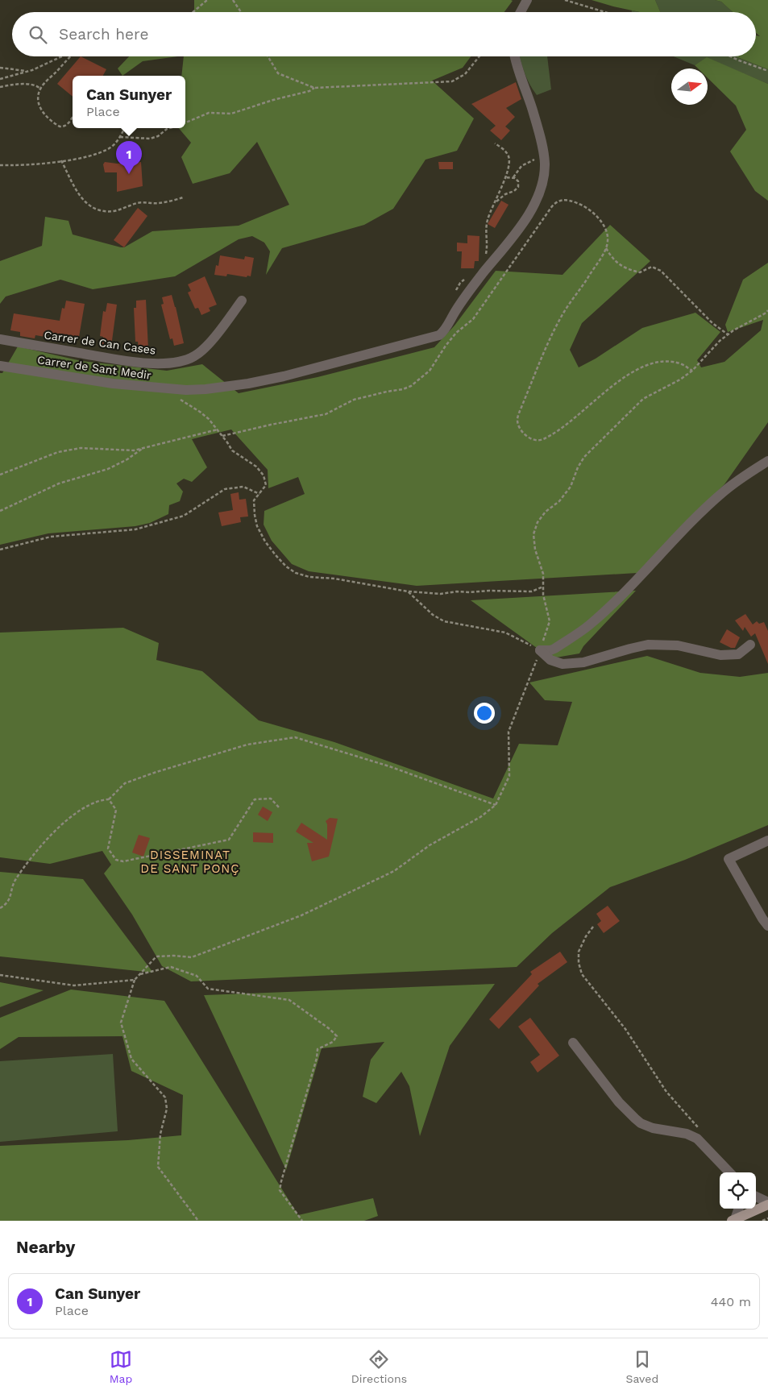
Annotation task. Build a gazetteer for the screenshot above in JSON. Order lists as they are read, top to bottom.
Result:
{
  "streets": {
    "street": ["Carrer de Can Cases", "Carrer de Sant Medir"]
  },
  "districts": ["DISSEMINAT DE SANT PONÇ"],
  "north": "right",
  "page": {
    "search": "Search here",
    "popup": ["Can Sunyer", "Place"],
    "pins": "1",
    "heading": "Nearby",
    "list": [
      {
        "mark": "1",
        "name": "Can Sunyer",
        "note": "Place",
        "value": "440 m"
      }
    ],
    "nav": ["Map", "Directions", "Saved"]
  }
}
